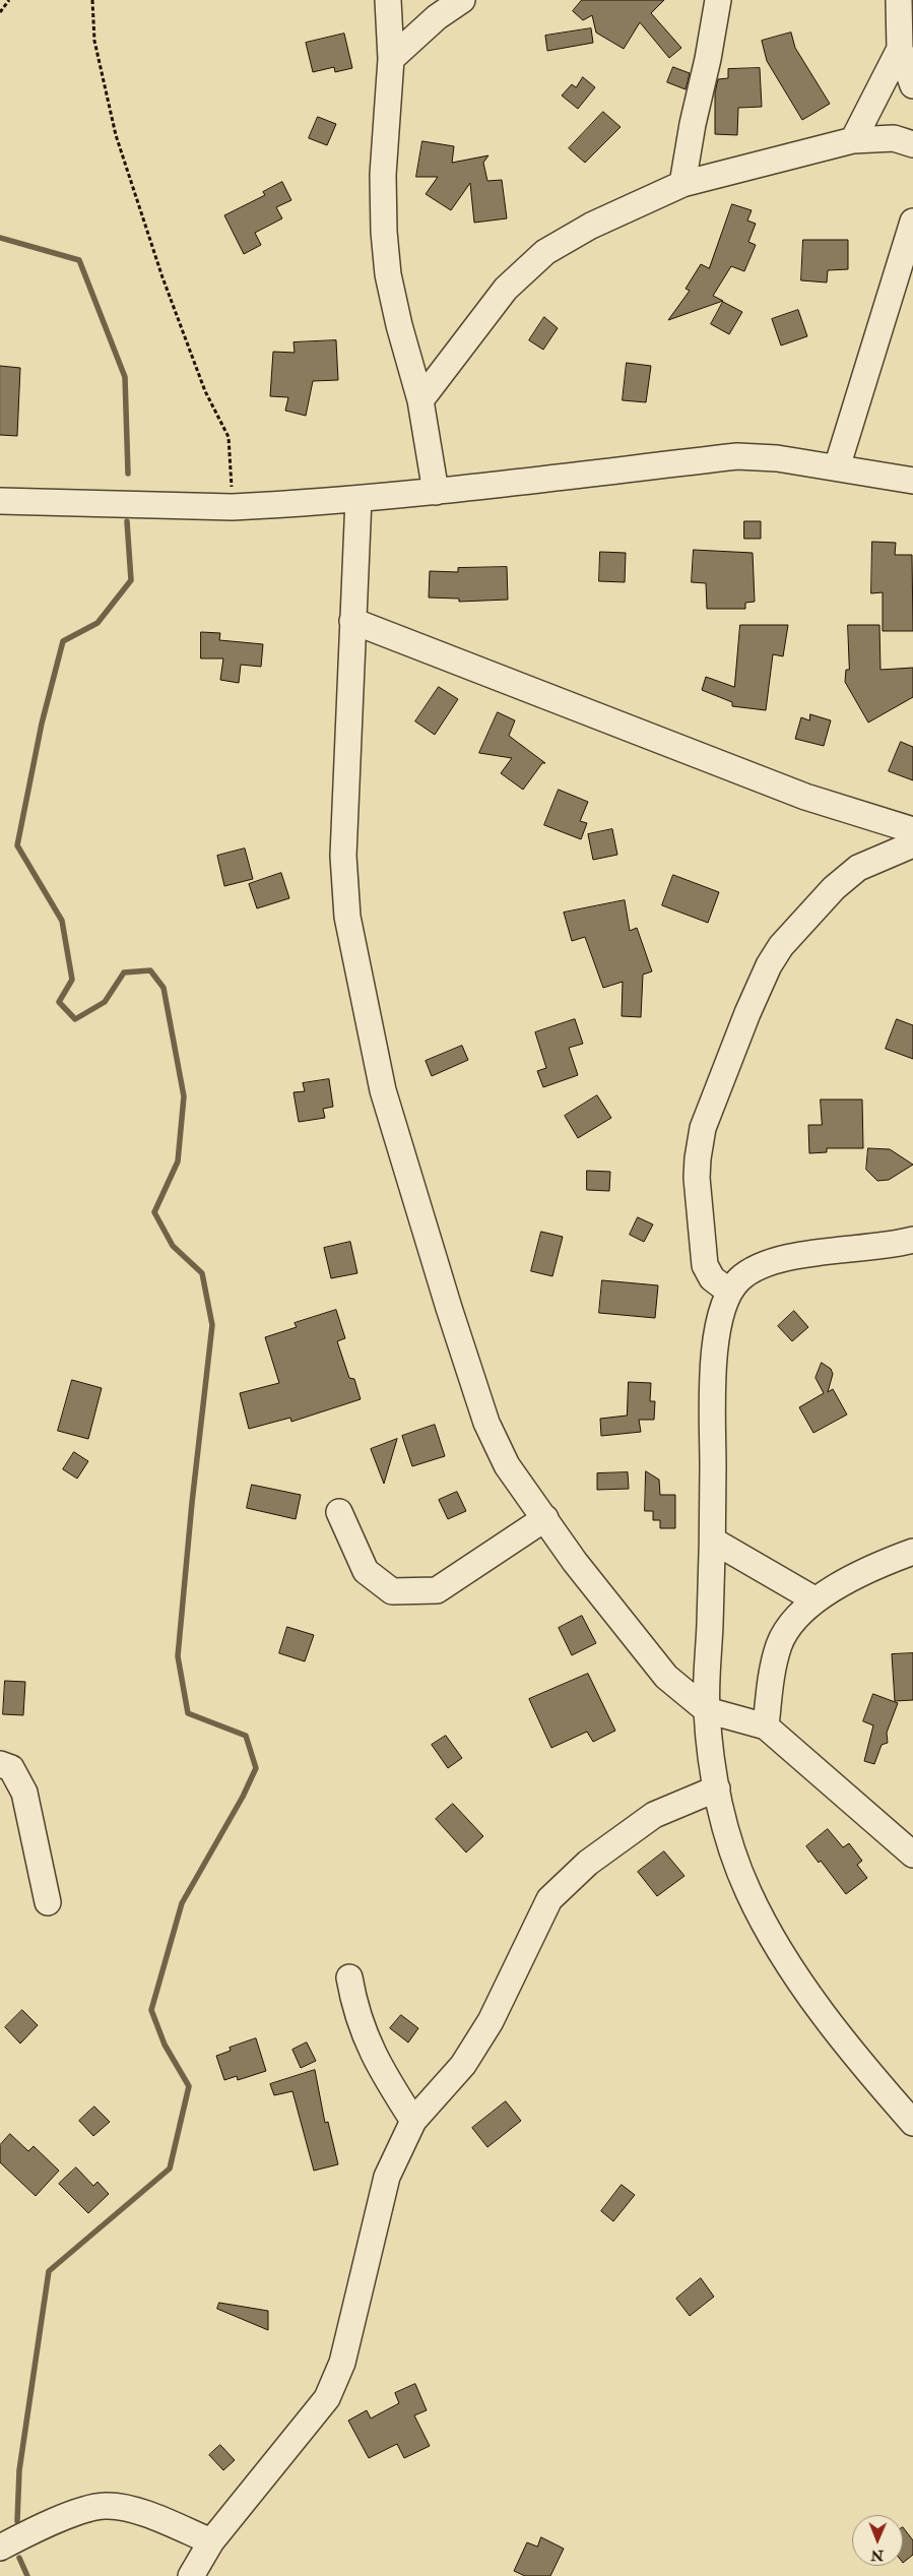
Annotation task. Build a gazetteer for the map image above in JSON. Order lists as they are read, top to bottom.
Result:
{
  "north": "bottom"
}
